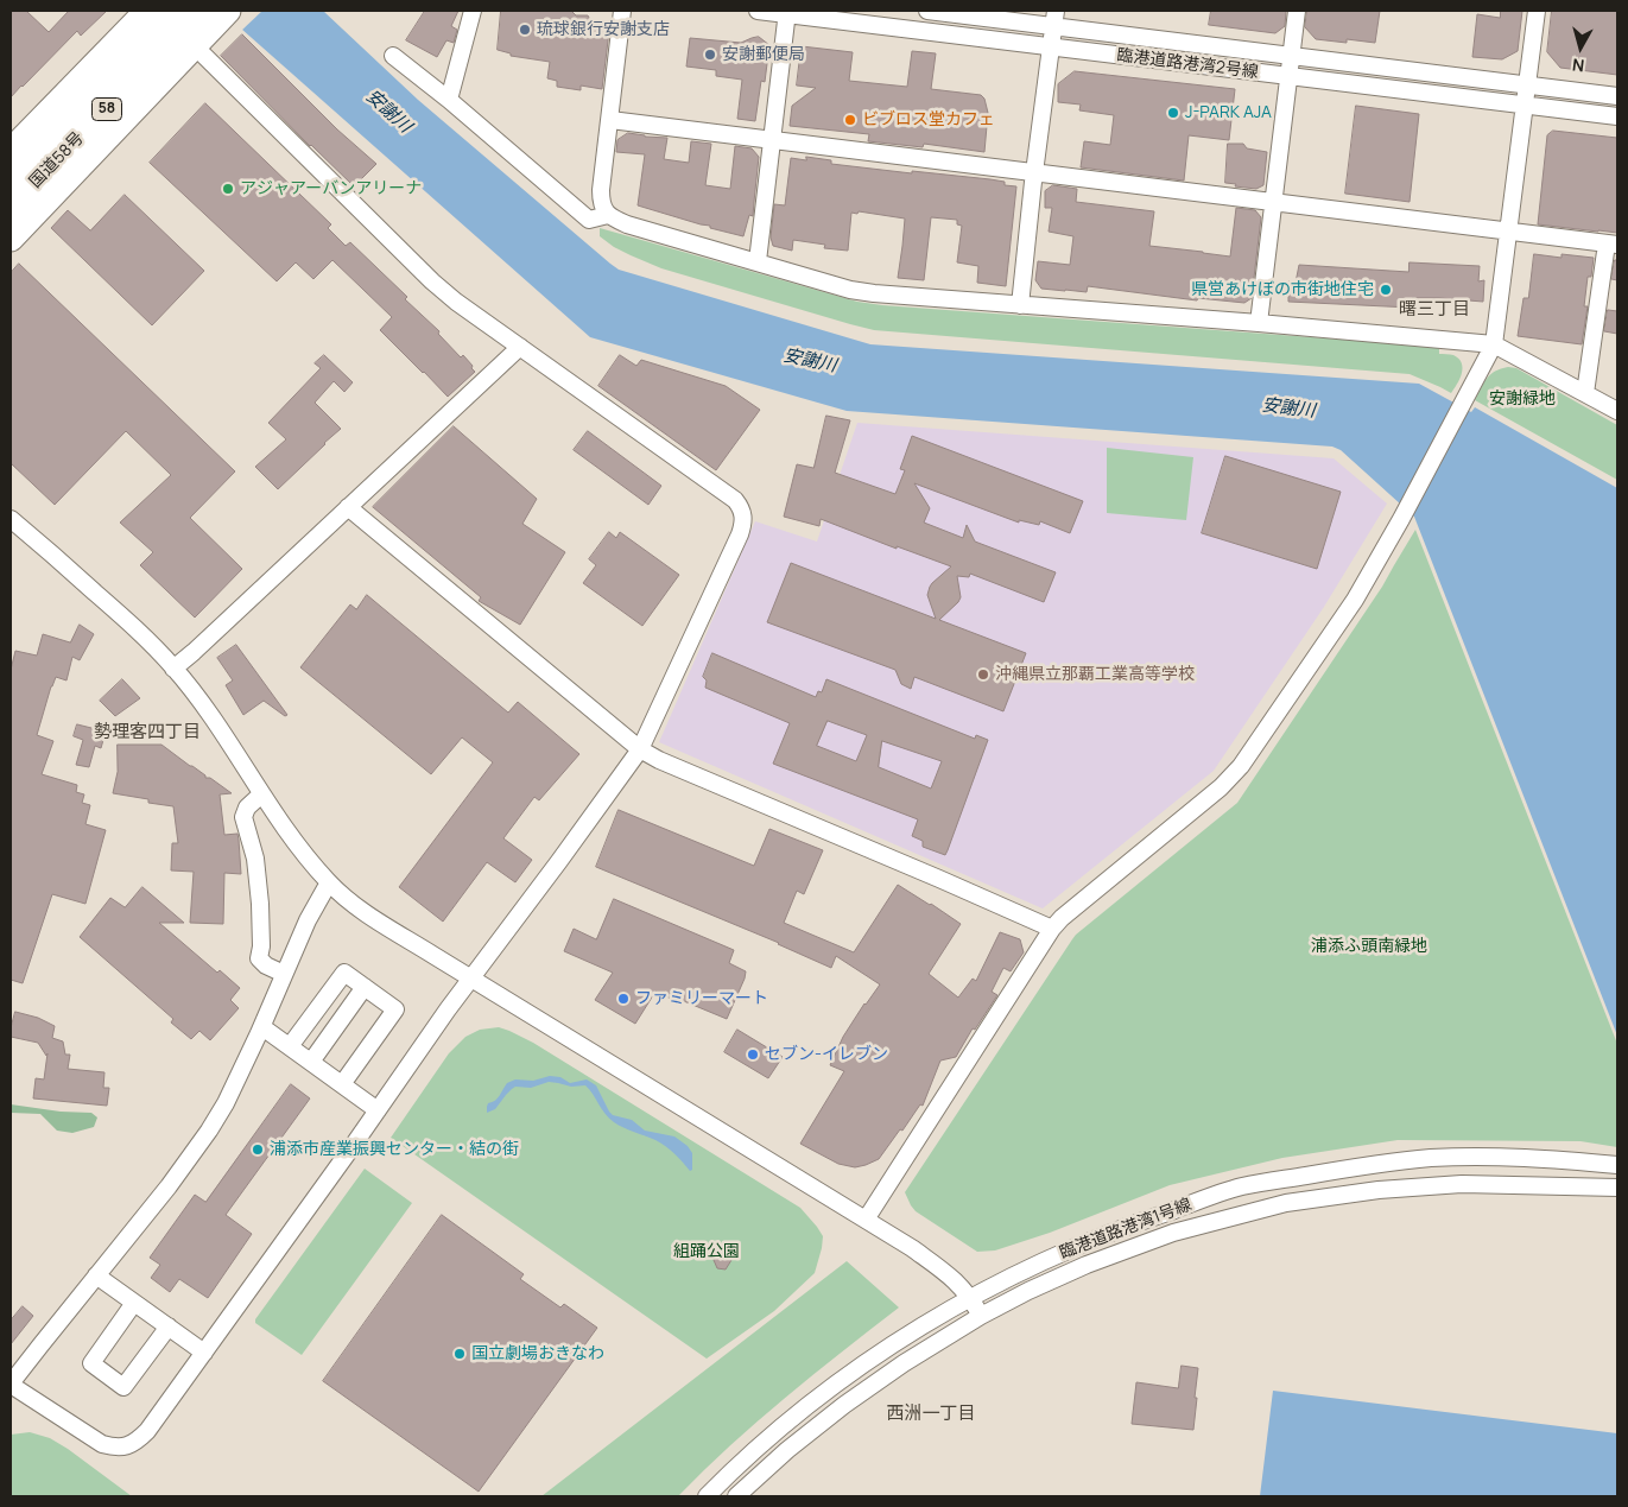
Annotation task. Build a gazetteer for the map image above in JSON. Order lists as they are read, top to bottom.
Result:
{
  "streets": {
    "highway": ["58", "国道58号"],
    "street": ["臨港道路港湾2号線", "臨港道路港湾1号線"]
  },
  "crossings": [
    ["58", "国道58号"]
  ],
  "districts": ["曙三丁目", "勢理客四丁目", "西洲一丁目"],
  "water": ["安謝川"],
  "parks": ["安謝緑地", "浦添ふ頭南緑地", "組踊公園"],
  "places": [
    "琉球銀行安謝支店",
    "安謝郵便局",
    "J-PARK AJA",
    "ビブロス堂カフェ",
    "アジャアーバンアリーナ",
    "県営あけぼの市街地住宅",
    "沖縄県立那覇工業高等学校",
    "ファミリーマート",
    "セブン-イレブン",
    "浦添市産業振興センター・結の街",
    "国立劇場おきなわ"
  ],
  "north": "bottom"
}
